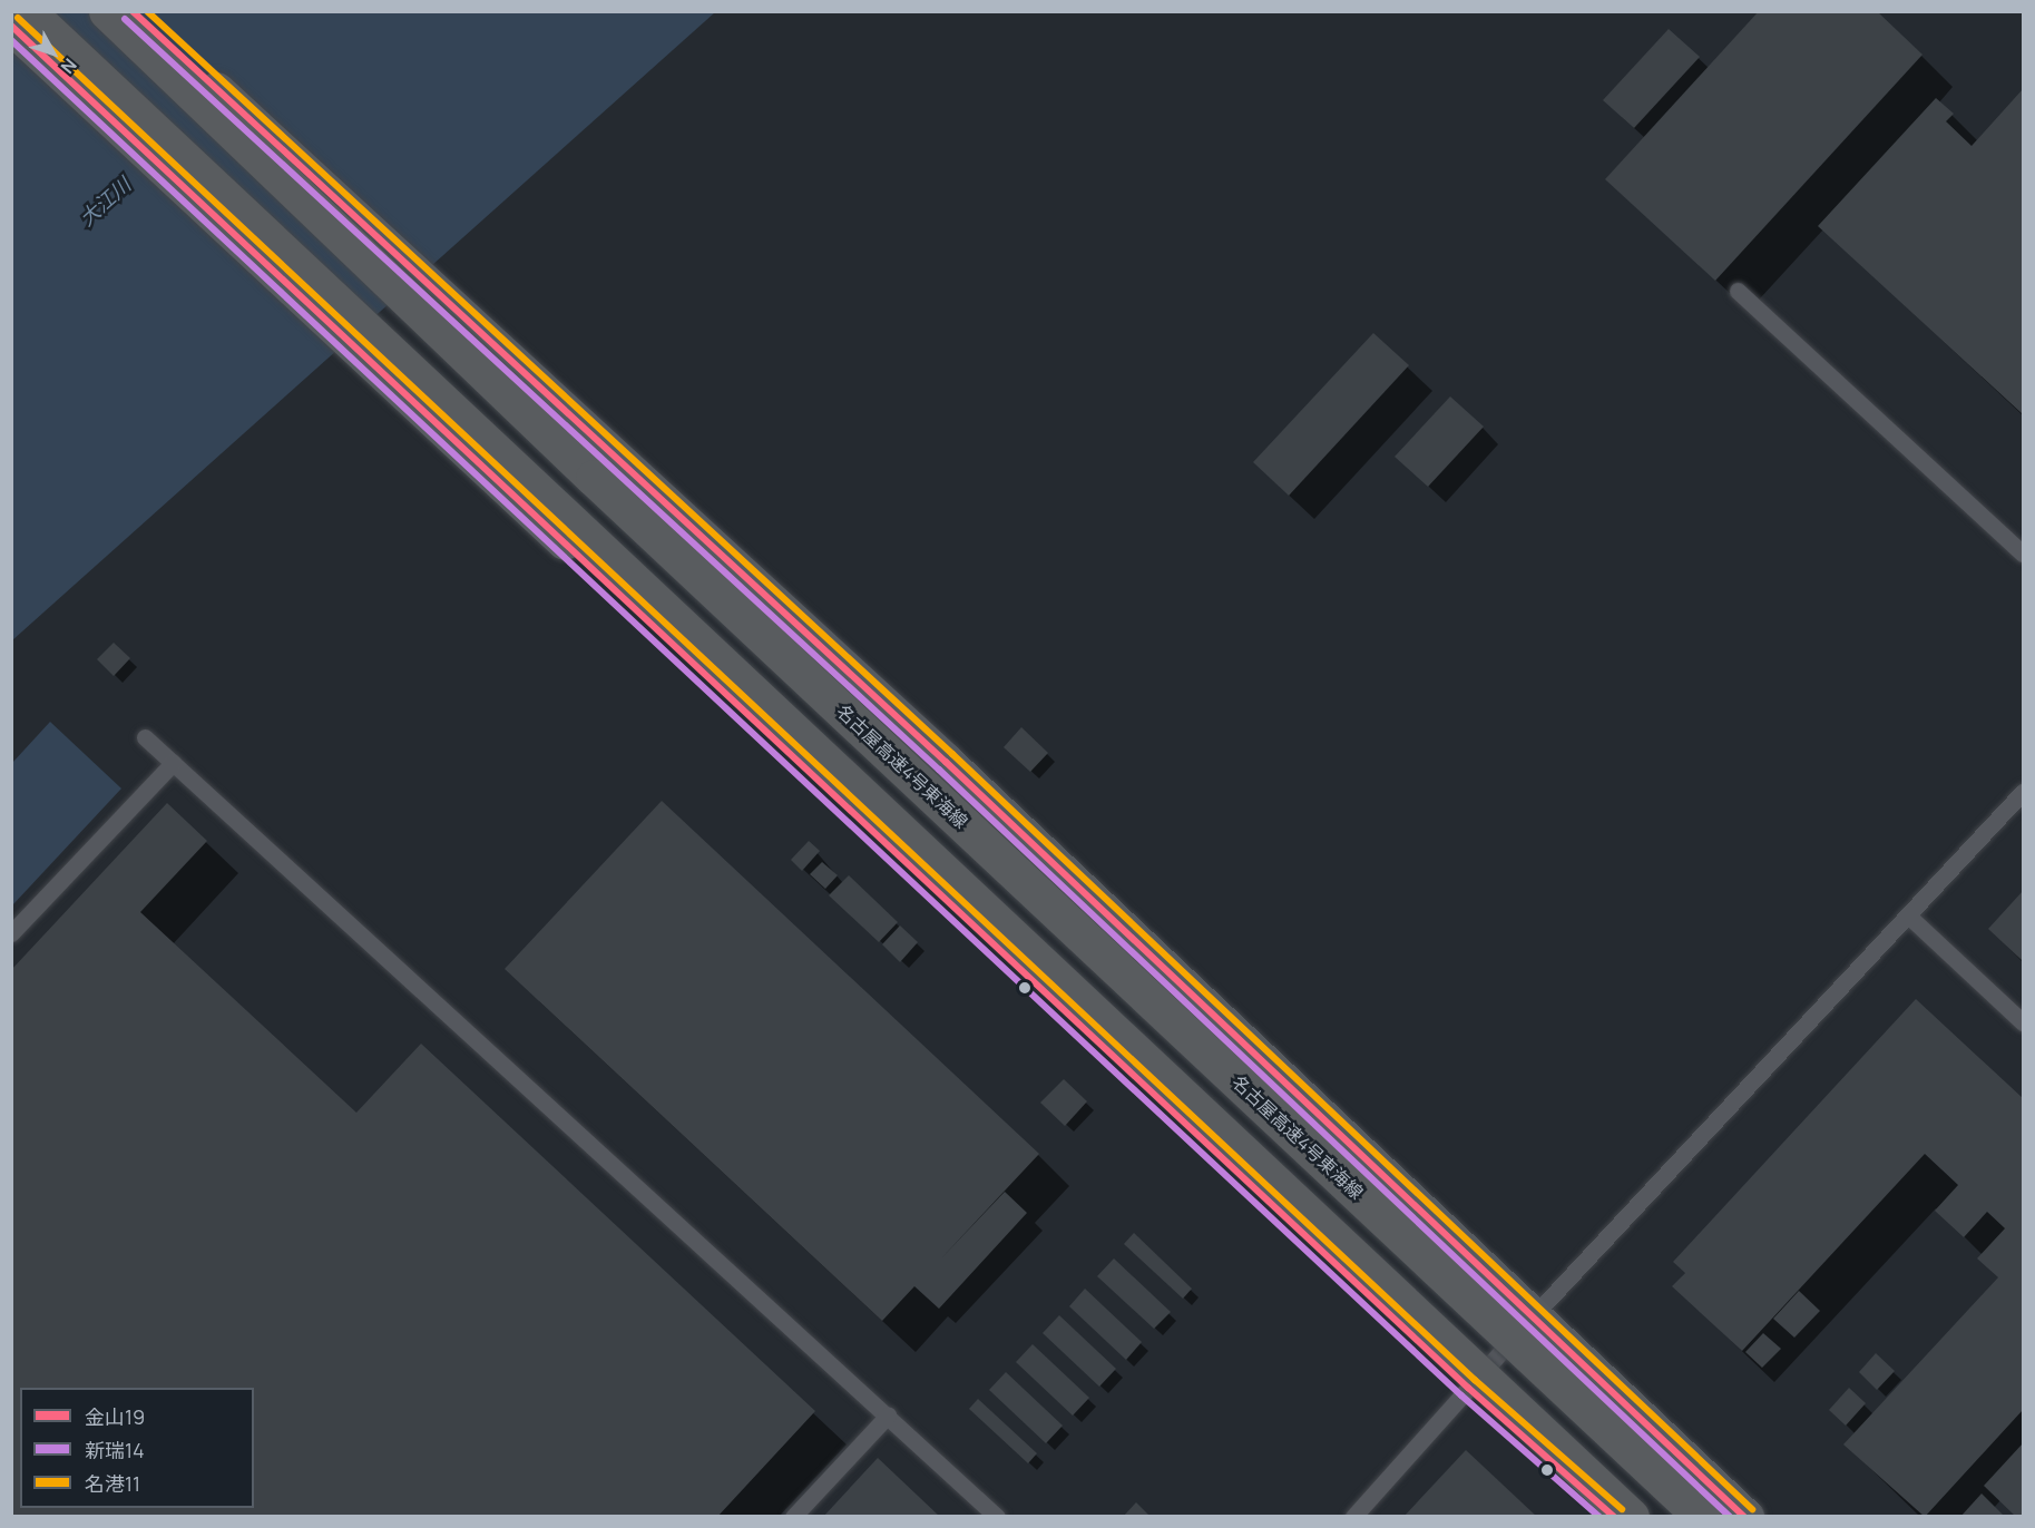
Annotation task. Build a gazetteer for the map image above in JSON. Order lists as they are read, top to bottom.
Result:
{
  "streets": {
    "highway": ["名古屋高速4号東海線"]
  },
  "water": ["大江川"],
  "lines": ["transit line 金山19", "transit line 名港11", "transit line 新瑞14"],
  "legend": ["金山19", "新瑞14", "名港11"],
  "north": "bottom right"
}
